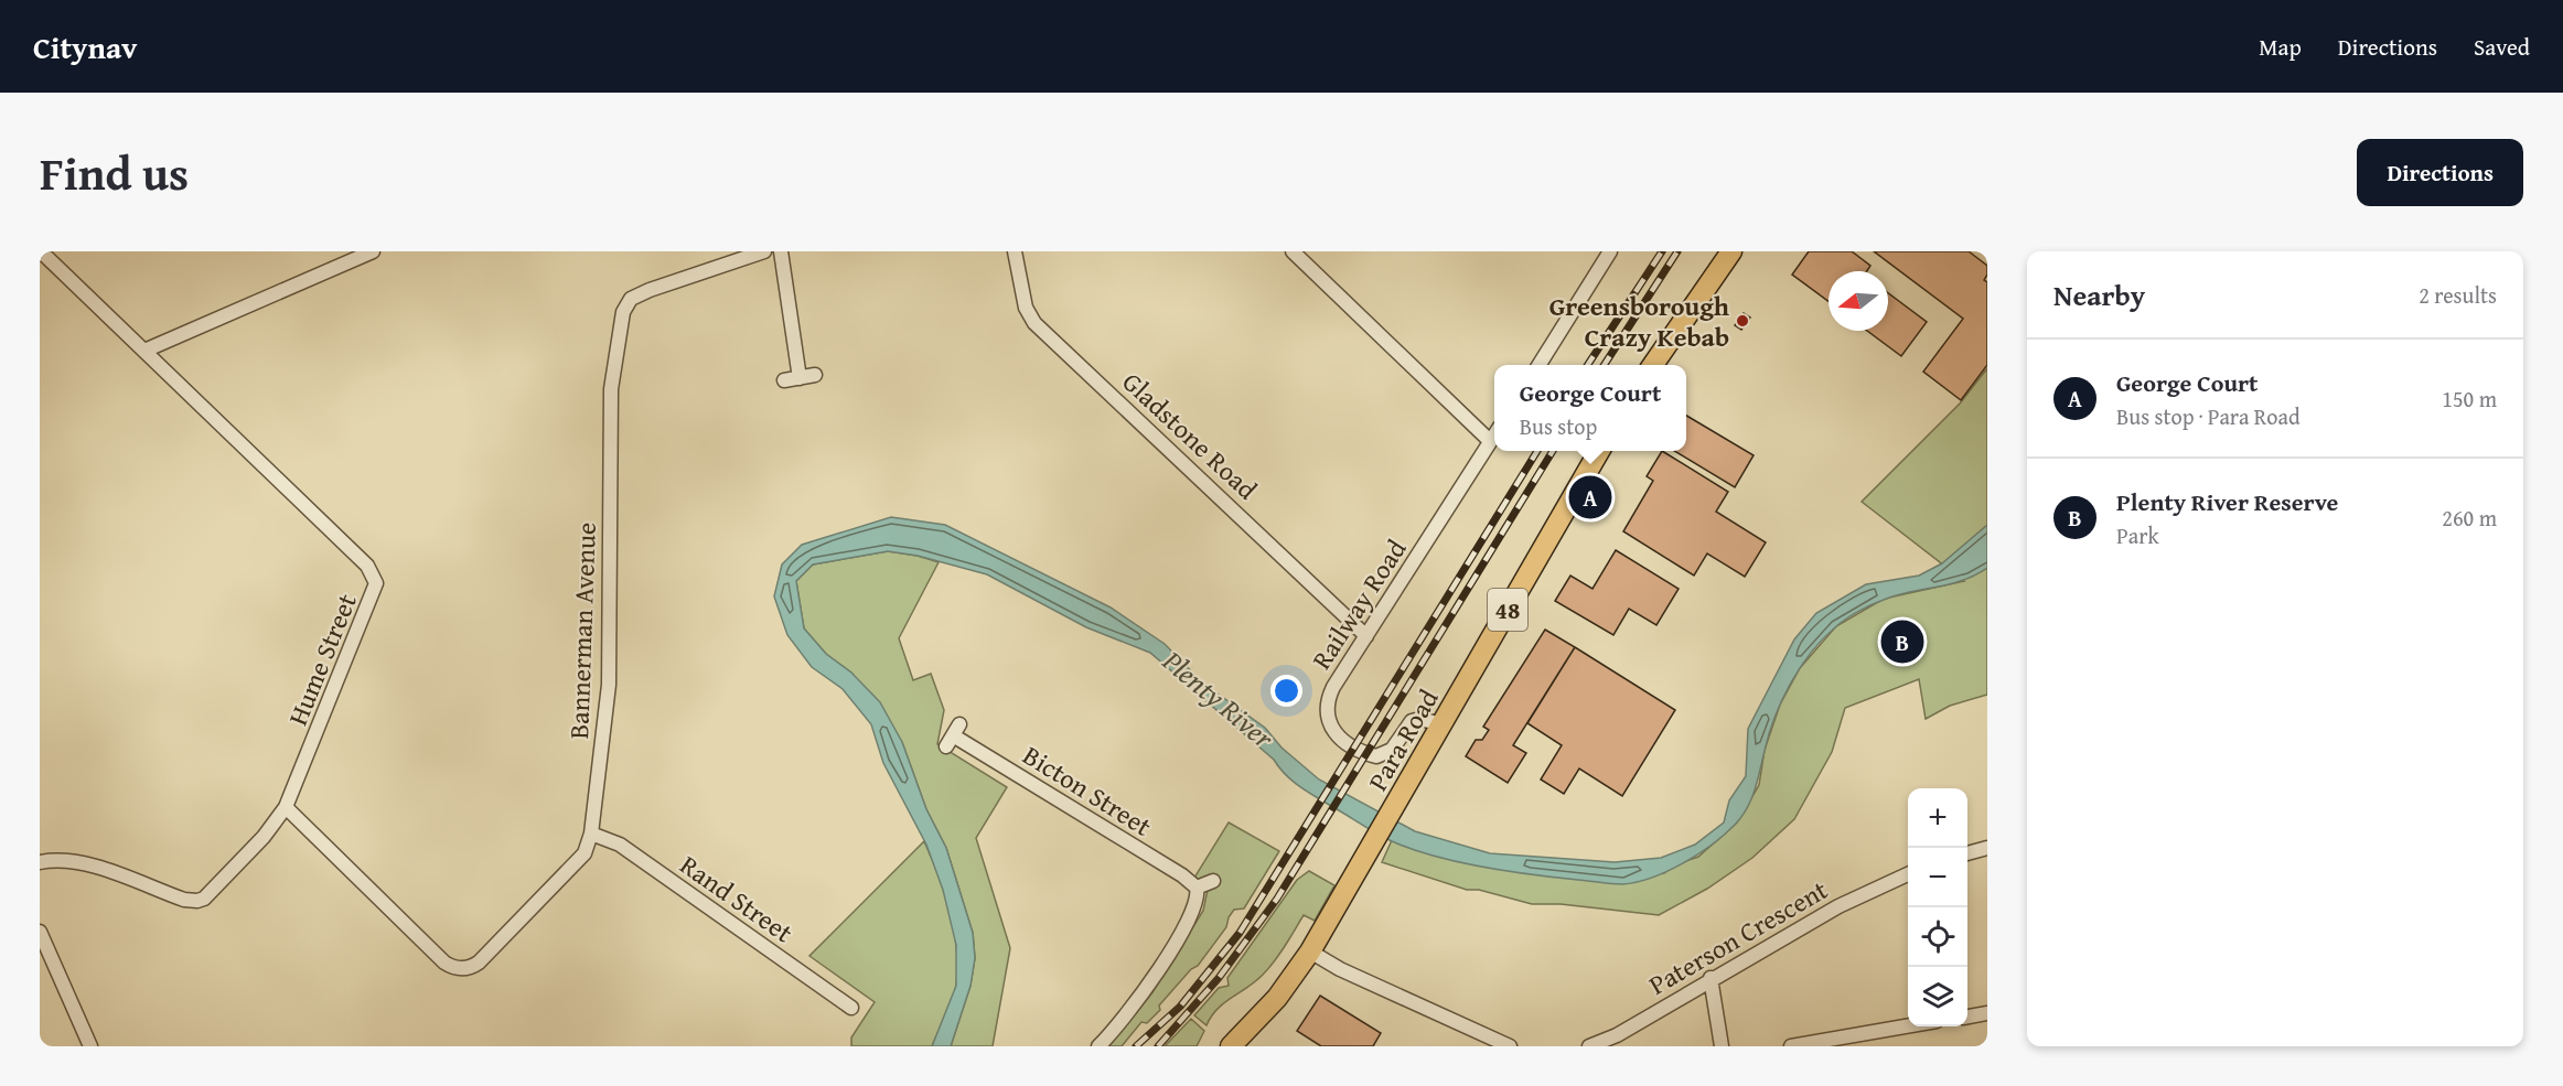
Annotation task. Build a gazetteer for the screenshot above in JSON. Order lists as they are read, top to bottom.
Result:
{
  "streets": {
    "main road": ["48", "Para Road"],
    "street": [
      "Gladstone Road",
      "Railway Road",
      "Bannerman Avenue",
      "Hume Street",
      "Bicton Street",
      "Rand Street",
      "Paterson Crescent"
    ]
  },
  "crossings": [
    ["Gladstone Road", "Railway Road"],
    ["Railway Road", "Para Road"],
    ["Bannerman Avenue", "Hume Street"],
    ["Bannerman Avenue", "Rand Street"]
  ],
  "water": ["Plenty River"],
  "places": ["Greensborough Crazy Kebab"],
  "north": "left",
  "page": {
    "header": "Citynav",
    "nav": ["Map", "Directions", "Saved"],
    "title": "Find us",
    "buttons": "Directions",
    "heading": ["Nearby", "2 results"],
    "list": [
      {
        "mark": "A",
        "name": "George Court",
        "note": "Bus stop · Para Road",
        "value": "150 m"
      },
      {
        "mark": "B",
        "name": "Plenty River Reserve",
        "note": "Park",
        "value": "260 m"
      }
    ],
    "popup": ["George Court", "Bus stop"],
    "pins": ["A", "B"],
    "map_buttons": ["+", "−"]
  }
}
